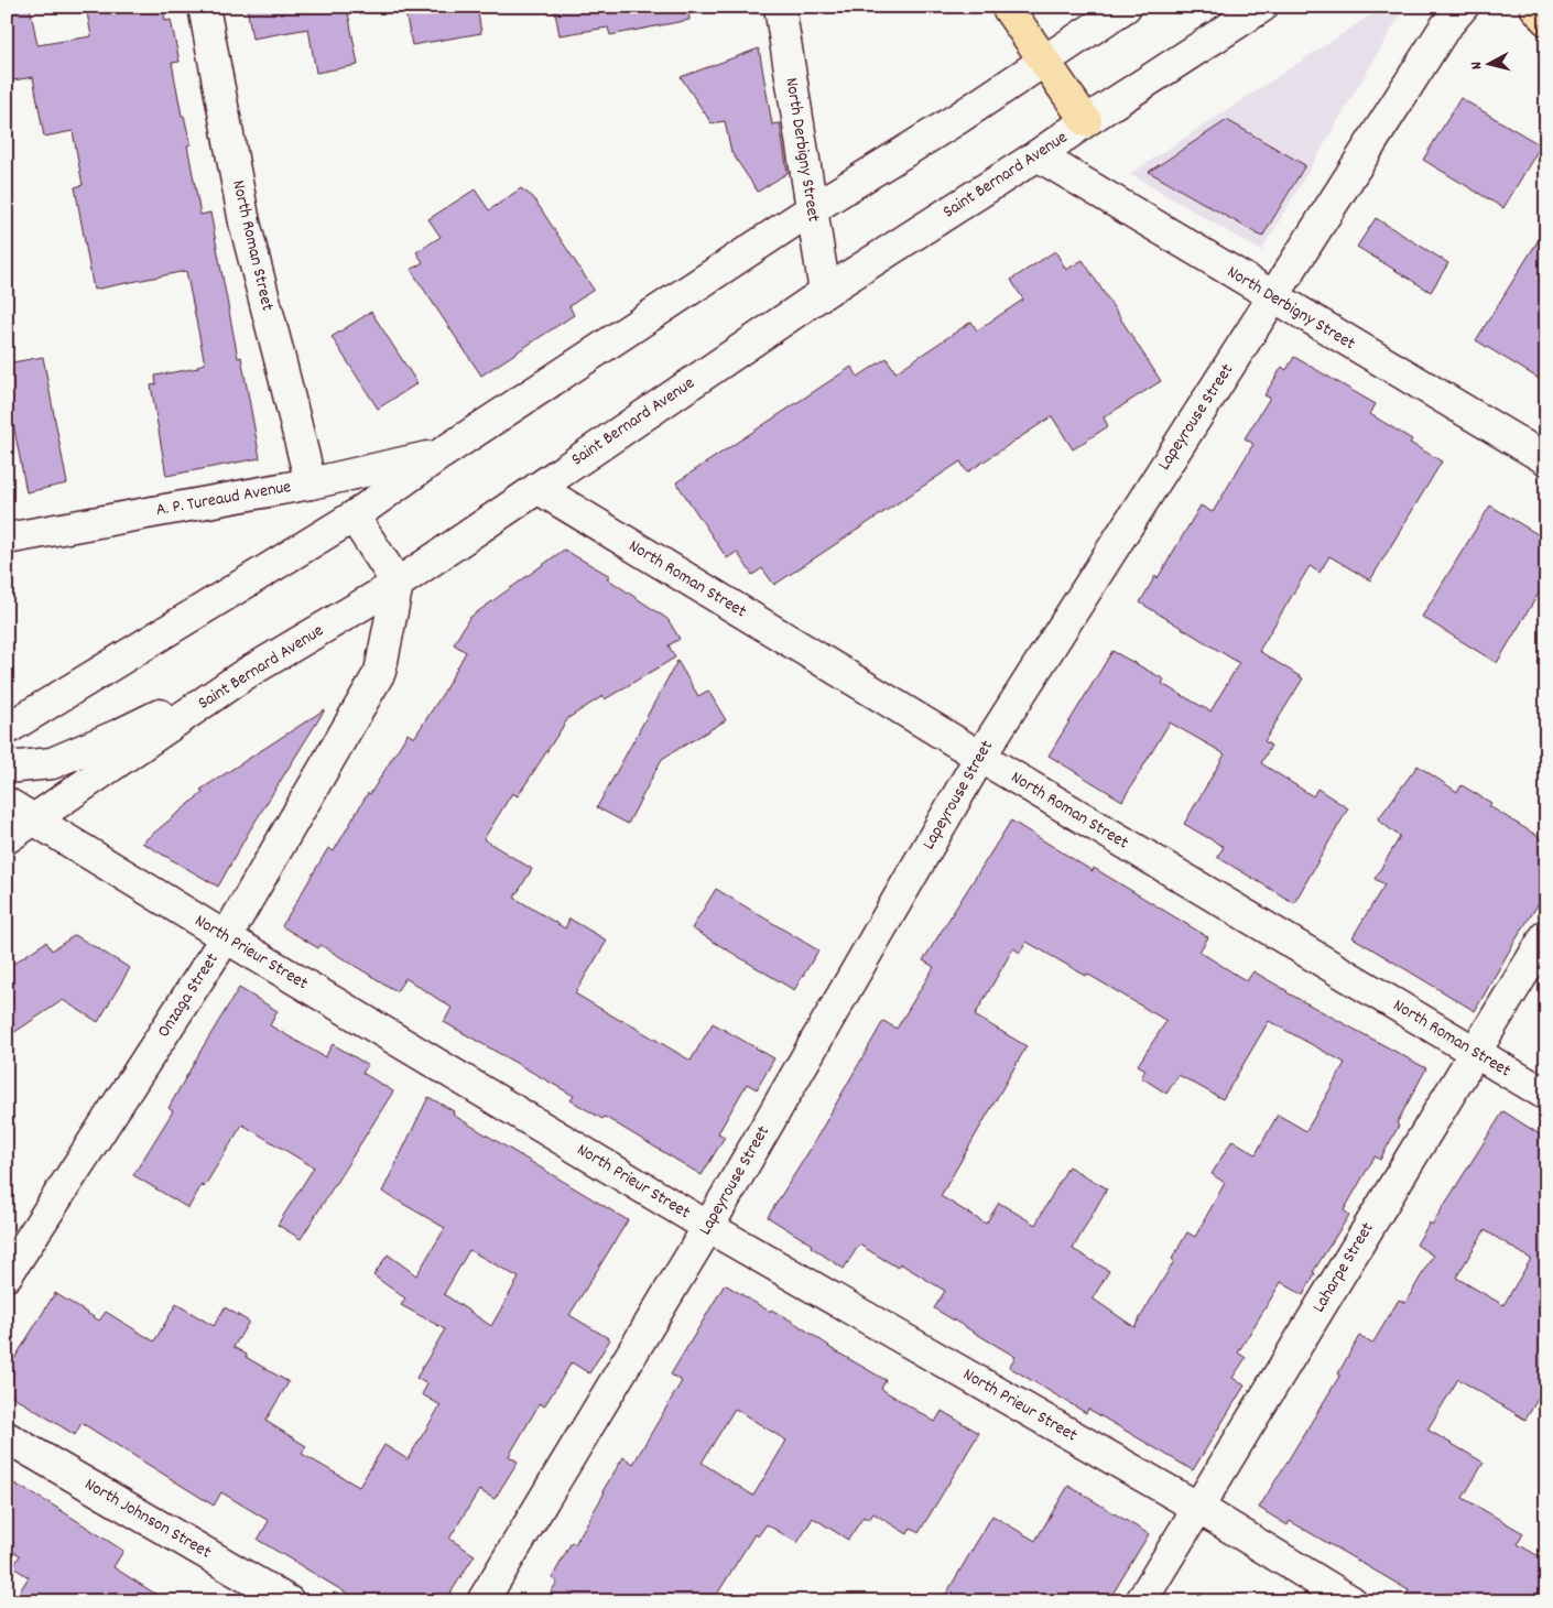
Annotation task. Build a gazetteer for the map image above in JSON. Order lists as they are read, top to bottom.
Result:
{
  "streets": {
    "street": [
      "North Derbigny Street",
      "Saint Bernard Avenue",
      "North Roman Street",
      "Lapeyrouse Street",
      "A. P. Tureaud Avenue",
      "North Prieur Street",
      "Onzaga Street",
      "Laharpe Street",
      "North Johnson Street"
    ]
  },
  "crossings": [
    ["North Derbigny Street", "Saint Bernard Avenue"],
    ["North Derbigny Street", "Lapeyrouse Street"],
    ["Saint Bernard Avenue", "North Roman Street"],
    ["Saint Bernard Avenue", "North Prieur Street"],
    ["Saint Bernard Avenue", "Onzaga Street"],
    ["North Roman Street", "Lapeyrouse Street"],
    ["North Roman Street", "A. P. Tureaud Avenue"],
    ["North Roman Street", "Laharpe Street"],
    ["Lapeyrouse Street", "North Prieur Street"],
    ["North Prieur Street", "Onzaga Street"],
    ["North Prieur Street", "Laharpe Street"]
  ],
  "north": "left"
}
